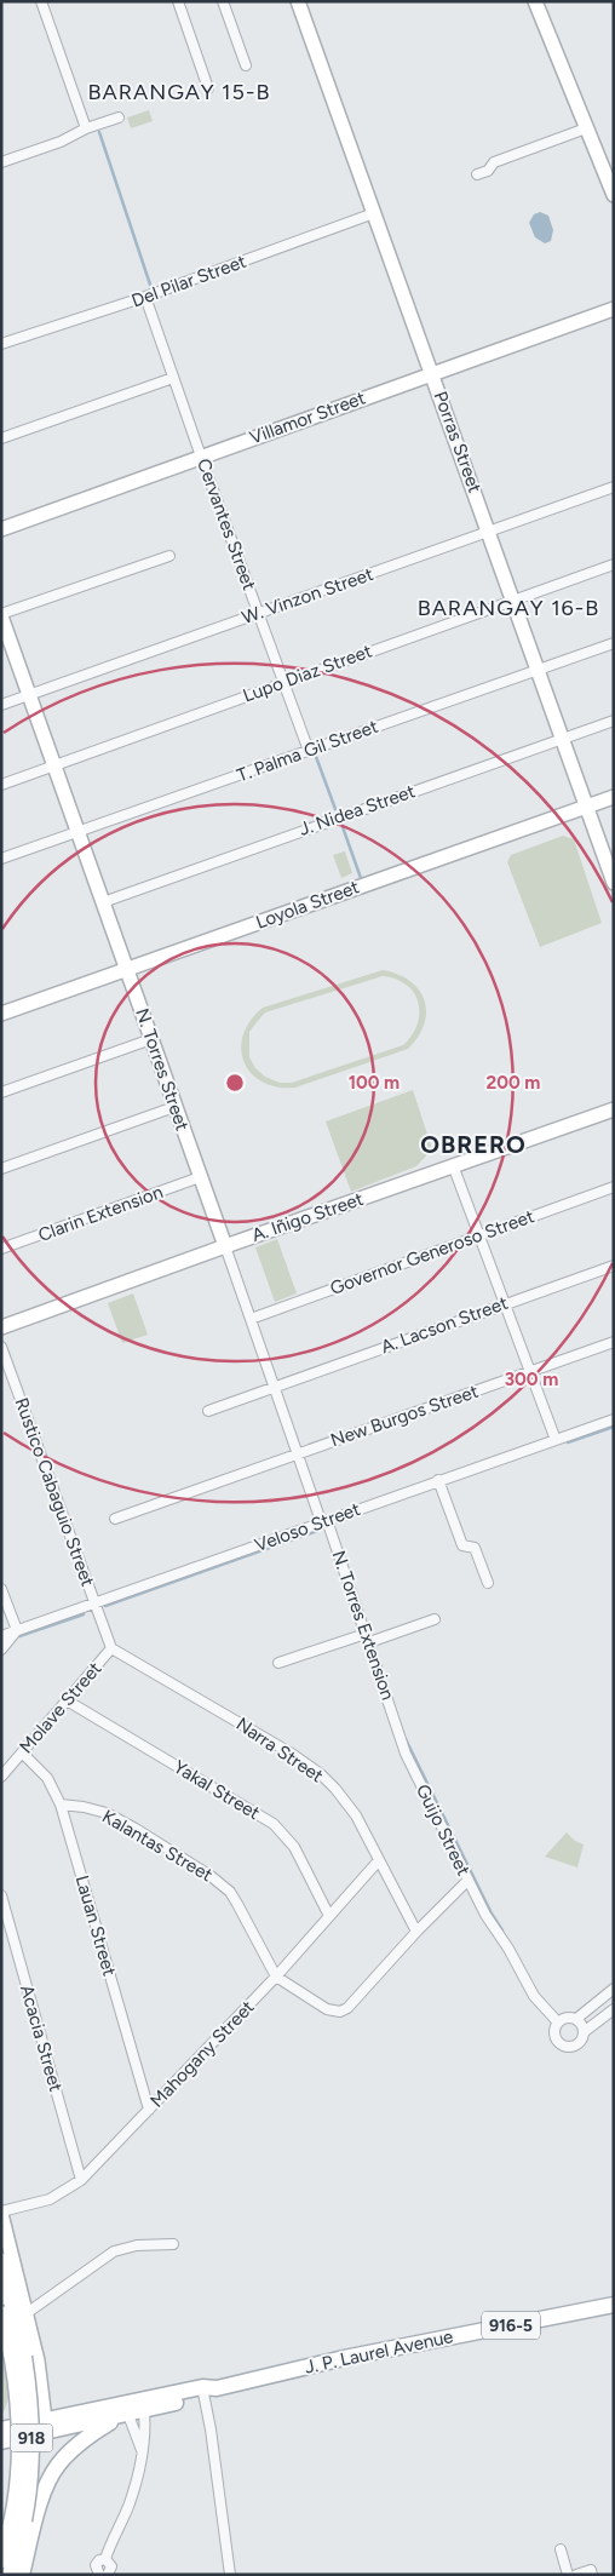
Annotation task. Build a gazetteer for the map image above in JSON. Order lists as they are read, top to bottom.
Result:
{
  "streets": {
    "main road": ["916-5", "J. P. Laurel Avenue", "918"],
    "street": [
      "Del Pilar Street",
      "Villamor Street",
      "Porras Street",
      "Cervantes Street",
      "W. Vinzon Street",
      "Lupo Diaz Street",
      "T. Palma Gil Street",
      "J. Nidea Street",
      "Loyola Street",
      "N. Torres Street",
      "Clarin Extension",
      "A. Iñigo Street",
      "Governor Generoso Street",
      "A. Lacson Street",
      "New Burgos Street",
      "Rustico Cabaguio Street",
      "Veloso Street",
      "N. Torres Extension",
      "Molave Street",
      "Narra Street",
      "Yakal Street",
      "Guijo Street",
      "Kalantas Street",
      "Lauan Street",
      "Acacia Street",
      "Mahogany Street"
    ]
  },
  "crossings": [
    ["Del Pilar Street", "Porras Street"],
    ["Del Pilar Street", "Cervantes Street"],
    ["Villamor Street", "Porras Street"],
    ["Villamor Street", "Cervantes Street"],
    ["Porras Street", "W. Vinzon Street"],
    ["Porras Street", "Lupo Diaz Street"],
    ["Porras Street", "T. Palma Gil Street"],
    ["Porras Street", "J. Nidea Street"],
    ["Porras Street", "Loyola Street"],
    ["Cervantes Street", "W. Vinzon Street"],
    ["Cervantes Street", "Lupo Diaz Street"],
    ["Cervantes Street", "T. Palma Gil Street"],
    ["W. Vinzon Street", "N. Torres Street"],
    ["Lupo Diaz Street", "N. Torres Street"],
    ["T. Palma Gil Street", "N. Torres Street"],
    ["J. Nidea Street", "N. Torres Street"],
    ["Loyola Street", "N. Torres Street"],
    ["N. Torres Street", "Clarin Extension"],
    ["N. Torres Street", "A. Iñigo Street"],
    ["N. Torres Street", "Governor Generoso Street"],
    ["N. Torres Street", "A. Lacson Street"],
    ["N. Torres Street", "New Burgos Street"],
    ["N. Torres Street", "Veloso Street"],
    ["N. Torres Street", "N. Torres Extension"],
    ["Rustico Cabaguio Street", "Veloso Street"],
    ["Rustico Cabaguio Street", "Molave Street"],
    ["Veloso Street", "N. Torres Extension"],
    ["Veloso Street", "Molave Street"],
    ["N. Torres Extension", "Guijo Street"],
    ["Molave Street", "Narra Street"],
    ["Molave Street", "Yakal Street"],
    ["Molave Street", "Lauan Street"],
    ["Narra Street", "Mahogany Street"],
    ["Yakal Street", "Mahogany Street"],
    ["Kalantas Street", "Lauan Street"],
    ["Kalantas Street", "Mahogany Street"],
    ["Lauan Street", "Mahogany Street"],
    ["Acacia Street", "Mahogany Street"],
    ["Mahogany Street", "918"],
    ["J. P. Laurel Avenue", "918"]
  ],
  "districts": ["BARANGAY 15-B", "BARANGAY 16-B", "OBRERO"],
  "rings": ["100 m", "200 m", "300 m"]
}
